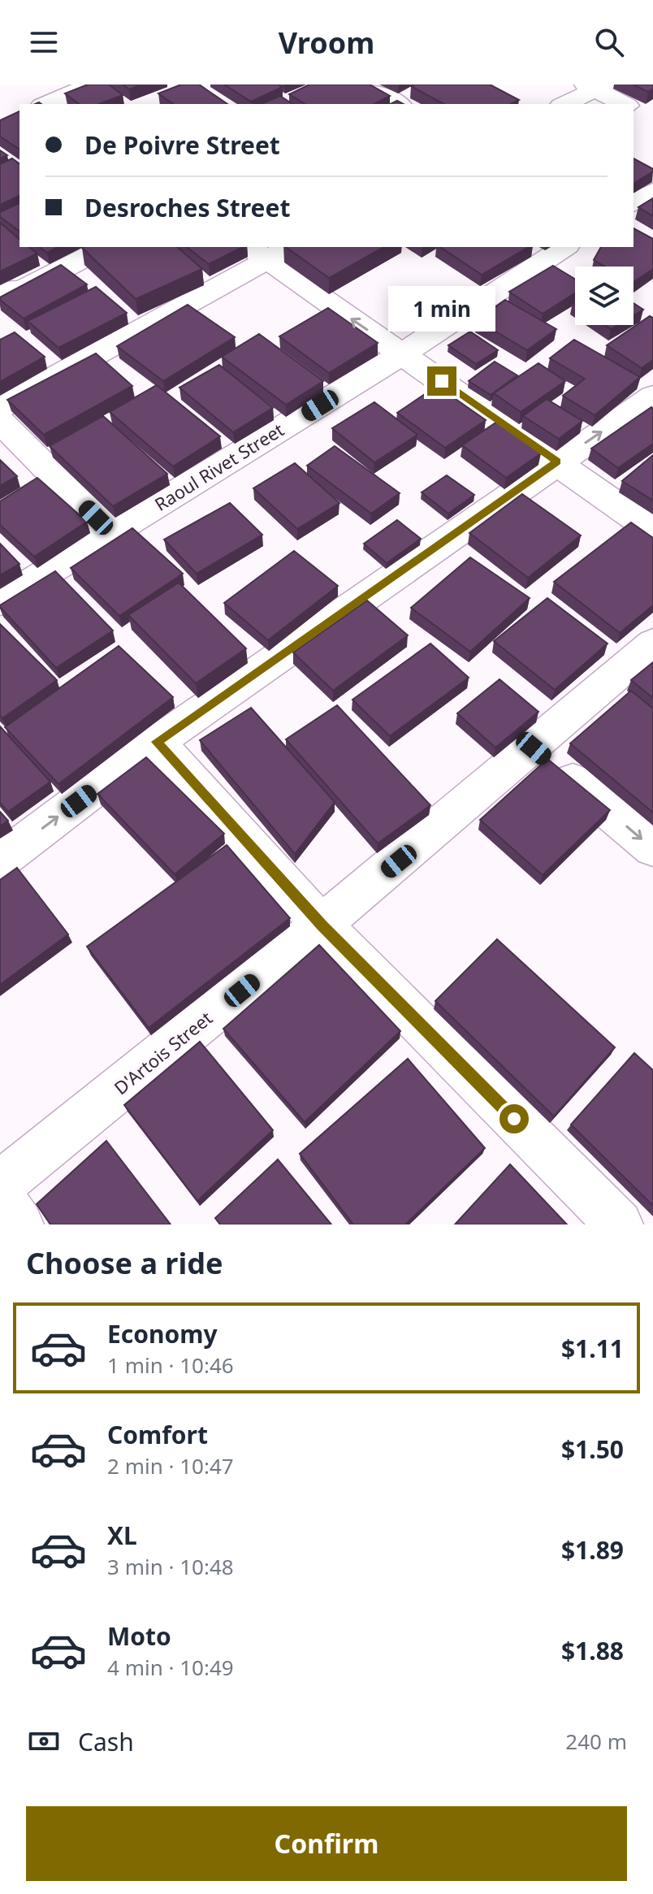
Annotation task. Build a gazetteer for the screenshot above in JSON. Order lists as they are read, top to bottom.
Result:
{
  "streets": {
    "street": ["Raoul Rivet Street", "D'Artois Street"]
  },
  "page": {
    "header": "Vroom",
    "banner": ["De Poivre Street", "Desroches Street"],
    "bubble": "1 min",
    "heading": "Choose a ride",
    "list": [
      {
        "name": "Economy",
        "note": "1 min · 10:46",
        "value": "$1.11"
      },
      {
        "name": "Comfort",
        "note": "2 min · 10:47",
        "value": "$1.50"
      },
      {
        "name": "XL",
        "note": "3 min · 10:48",
        "value": "$1.89"
      },
      {
        "name": "Moto",
        "note": "4 min · 10:49",
        "value": "$1.88"
      }
    ],
    "pay": ["Cash", "240 m"],
    "buttons": "Confirm"
  }
}
